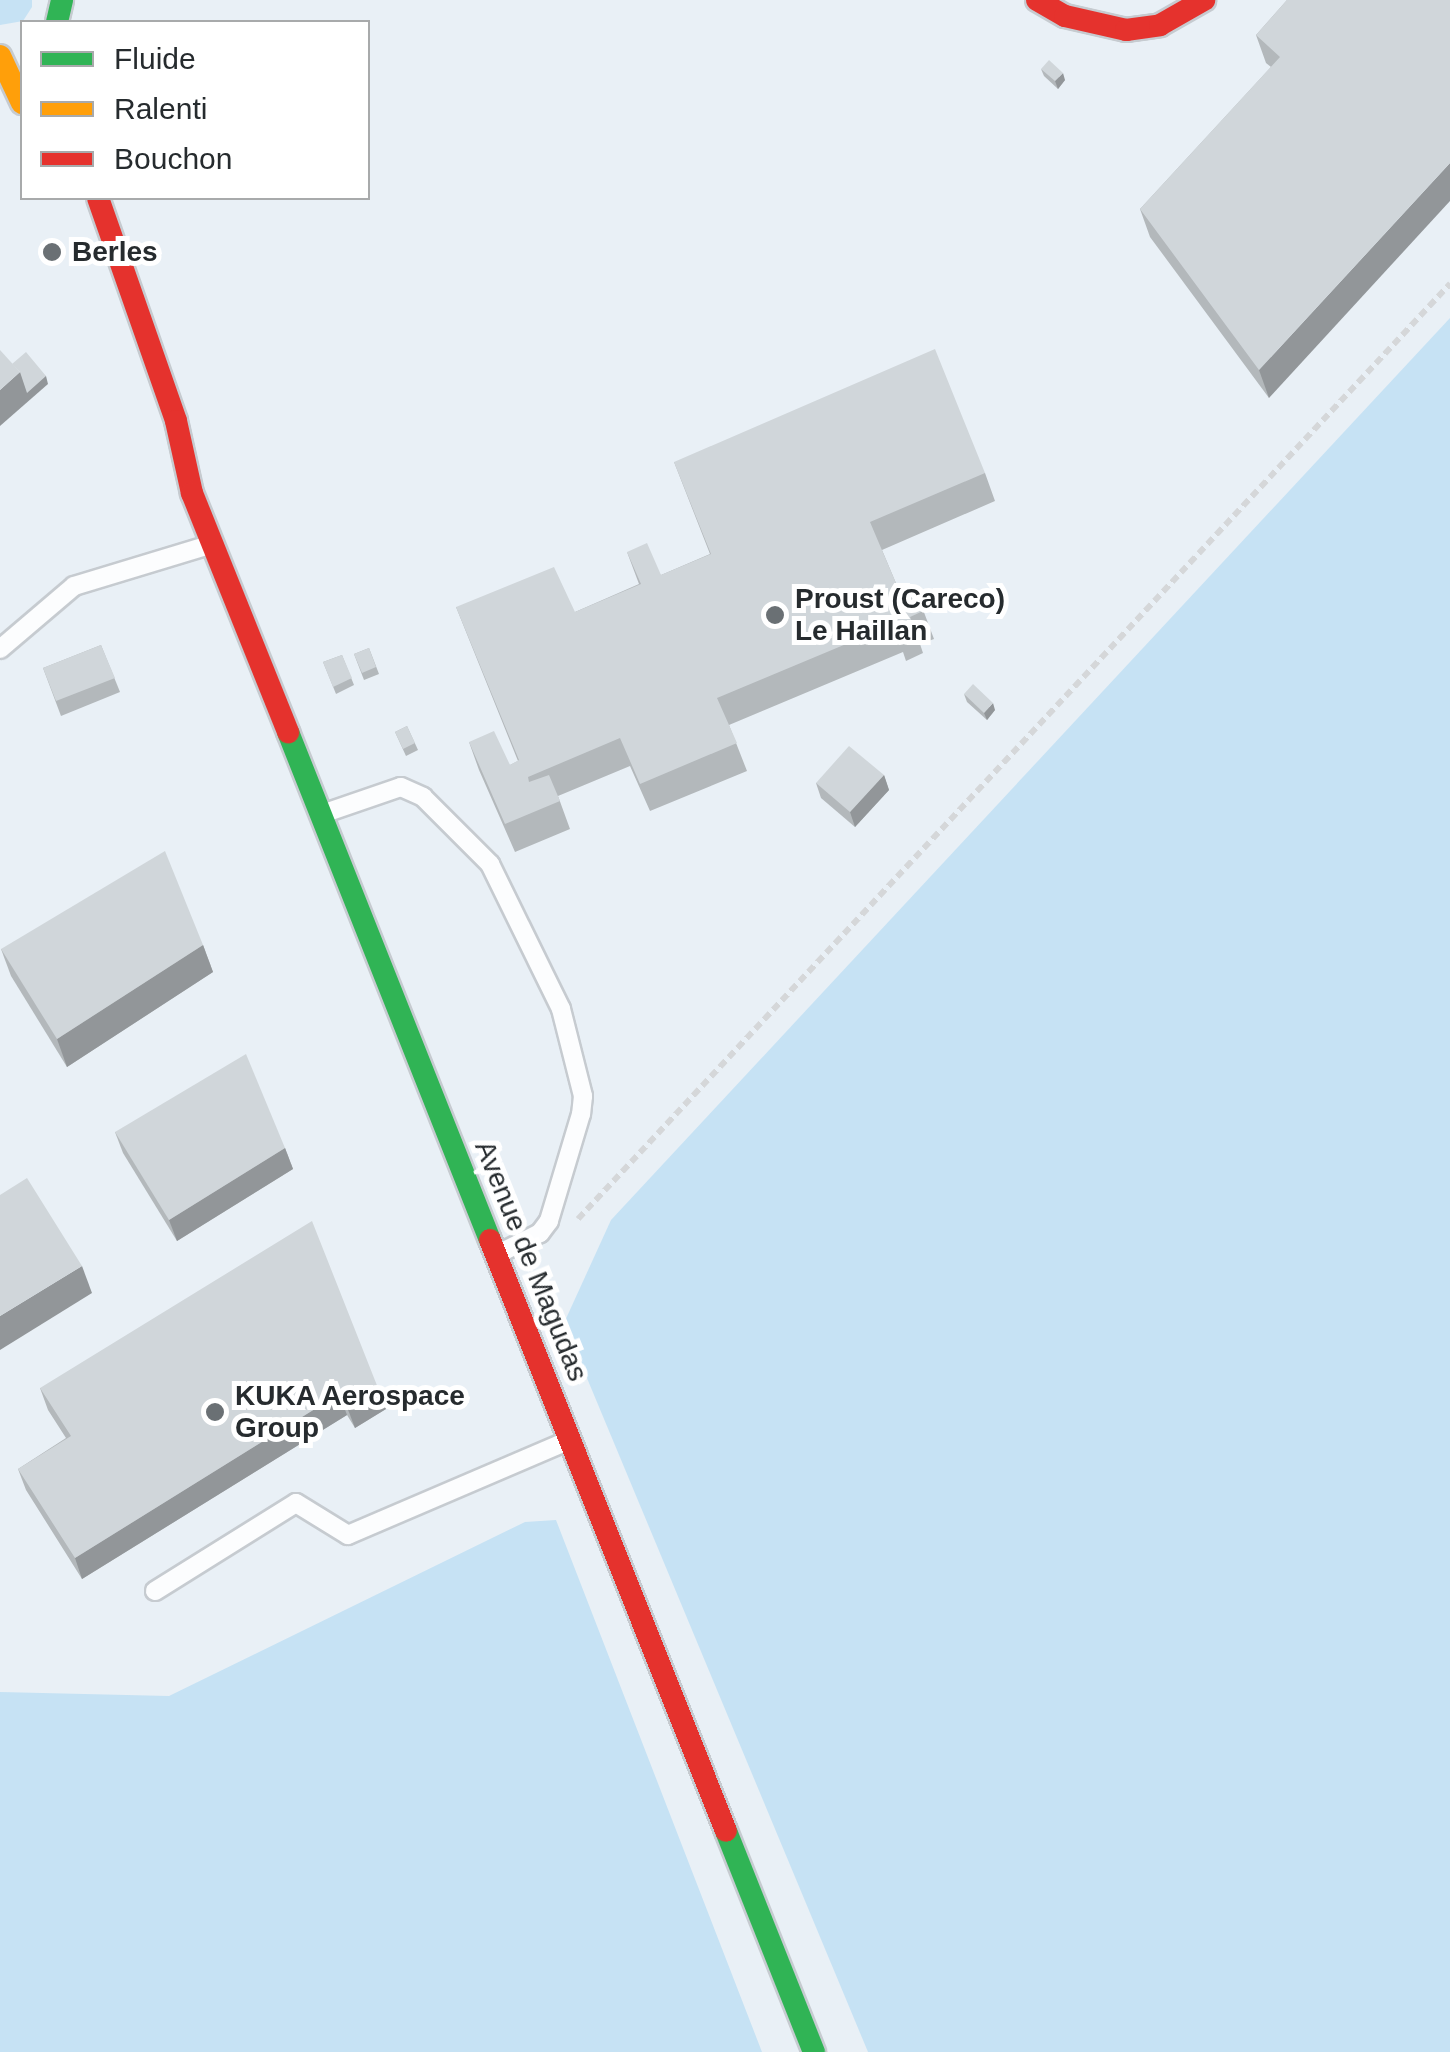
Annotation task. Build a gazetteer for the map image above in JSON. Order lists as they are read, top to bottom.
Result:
{
  "streets": {
    "main road": ["Avenue de Magudas"]
  },
  "places": ["Berles", "Proust (Careco) Le Haillan", "KUKA Aerospace Group"],
  "legend": ["Fluide", "Ralenti", "Bouchon"]
}
